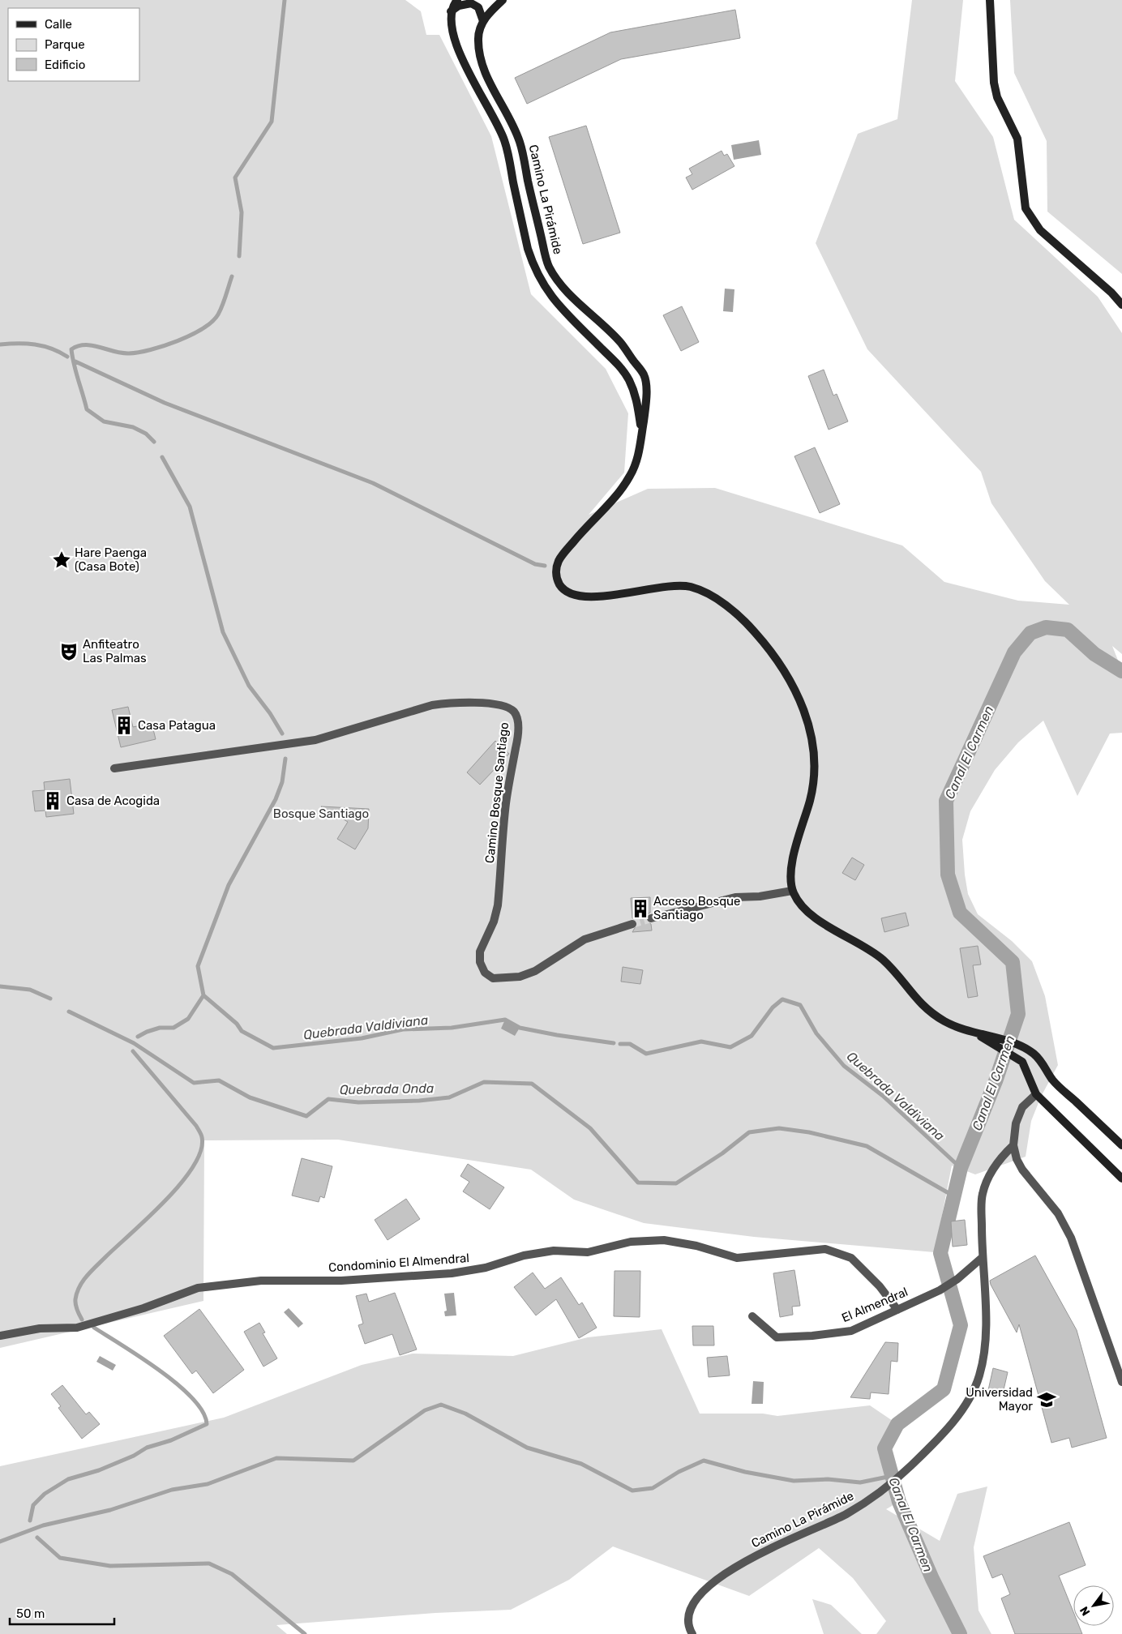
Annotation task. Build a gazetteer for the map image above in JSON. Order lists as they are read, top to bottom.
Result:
{
  "streets": {
    "street": [
      "Camino La Pirámide",
      "Camino Bosque Santiago",
      "Condominio El Almendral",
      "El Almendral"
    ]
  },
  "crossings": [
    ["Camino La Pirámide", "El Almendral"],
    ["Condominio El Almendral", "El Almendral"]
  ],
  "water": ["Canal El Carmen", "Quebrada Valdiviana", "Quebrada Onda"],
  "parks": ["Bosque Santiago"],
  "places": {
    "place": ["Hare Paenga (Casa Bote)"],
    "theatre": ["Anfiteatro Las Palmas"],
    "building": ["Casa Patagua", "Casa de Acogida", "Acceso Bosque Santiago"],
    "school or university": ["Universidad Mayor"]
  },
  "legend": ["Calle", "Parque", "Edificio"],
  "scale_bar": "50 m",
  "north": "bottom left"
}
